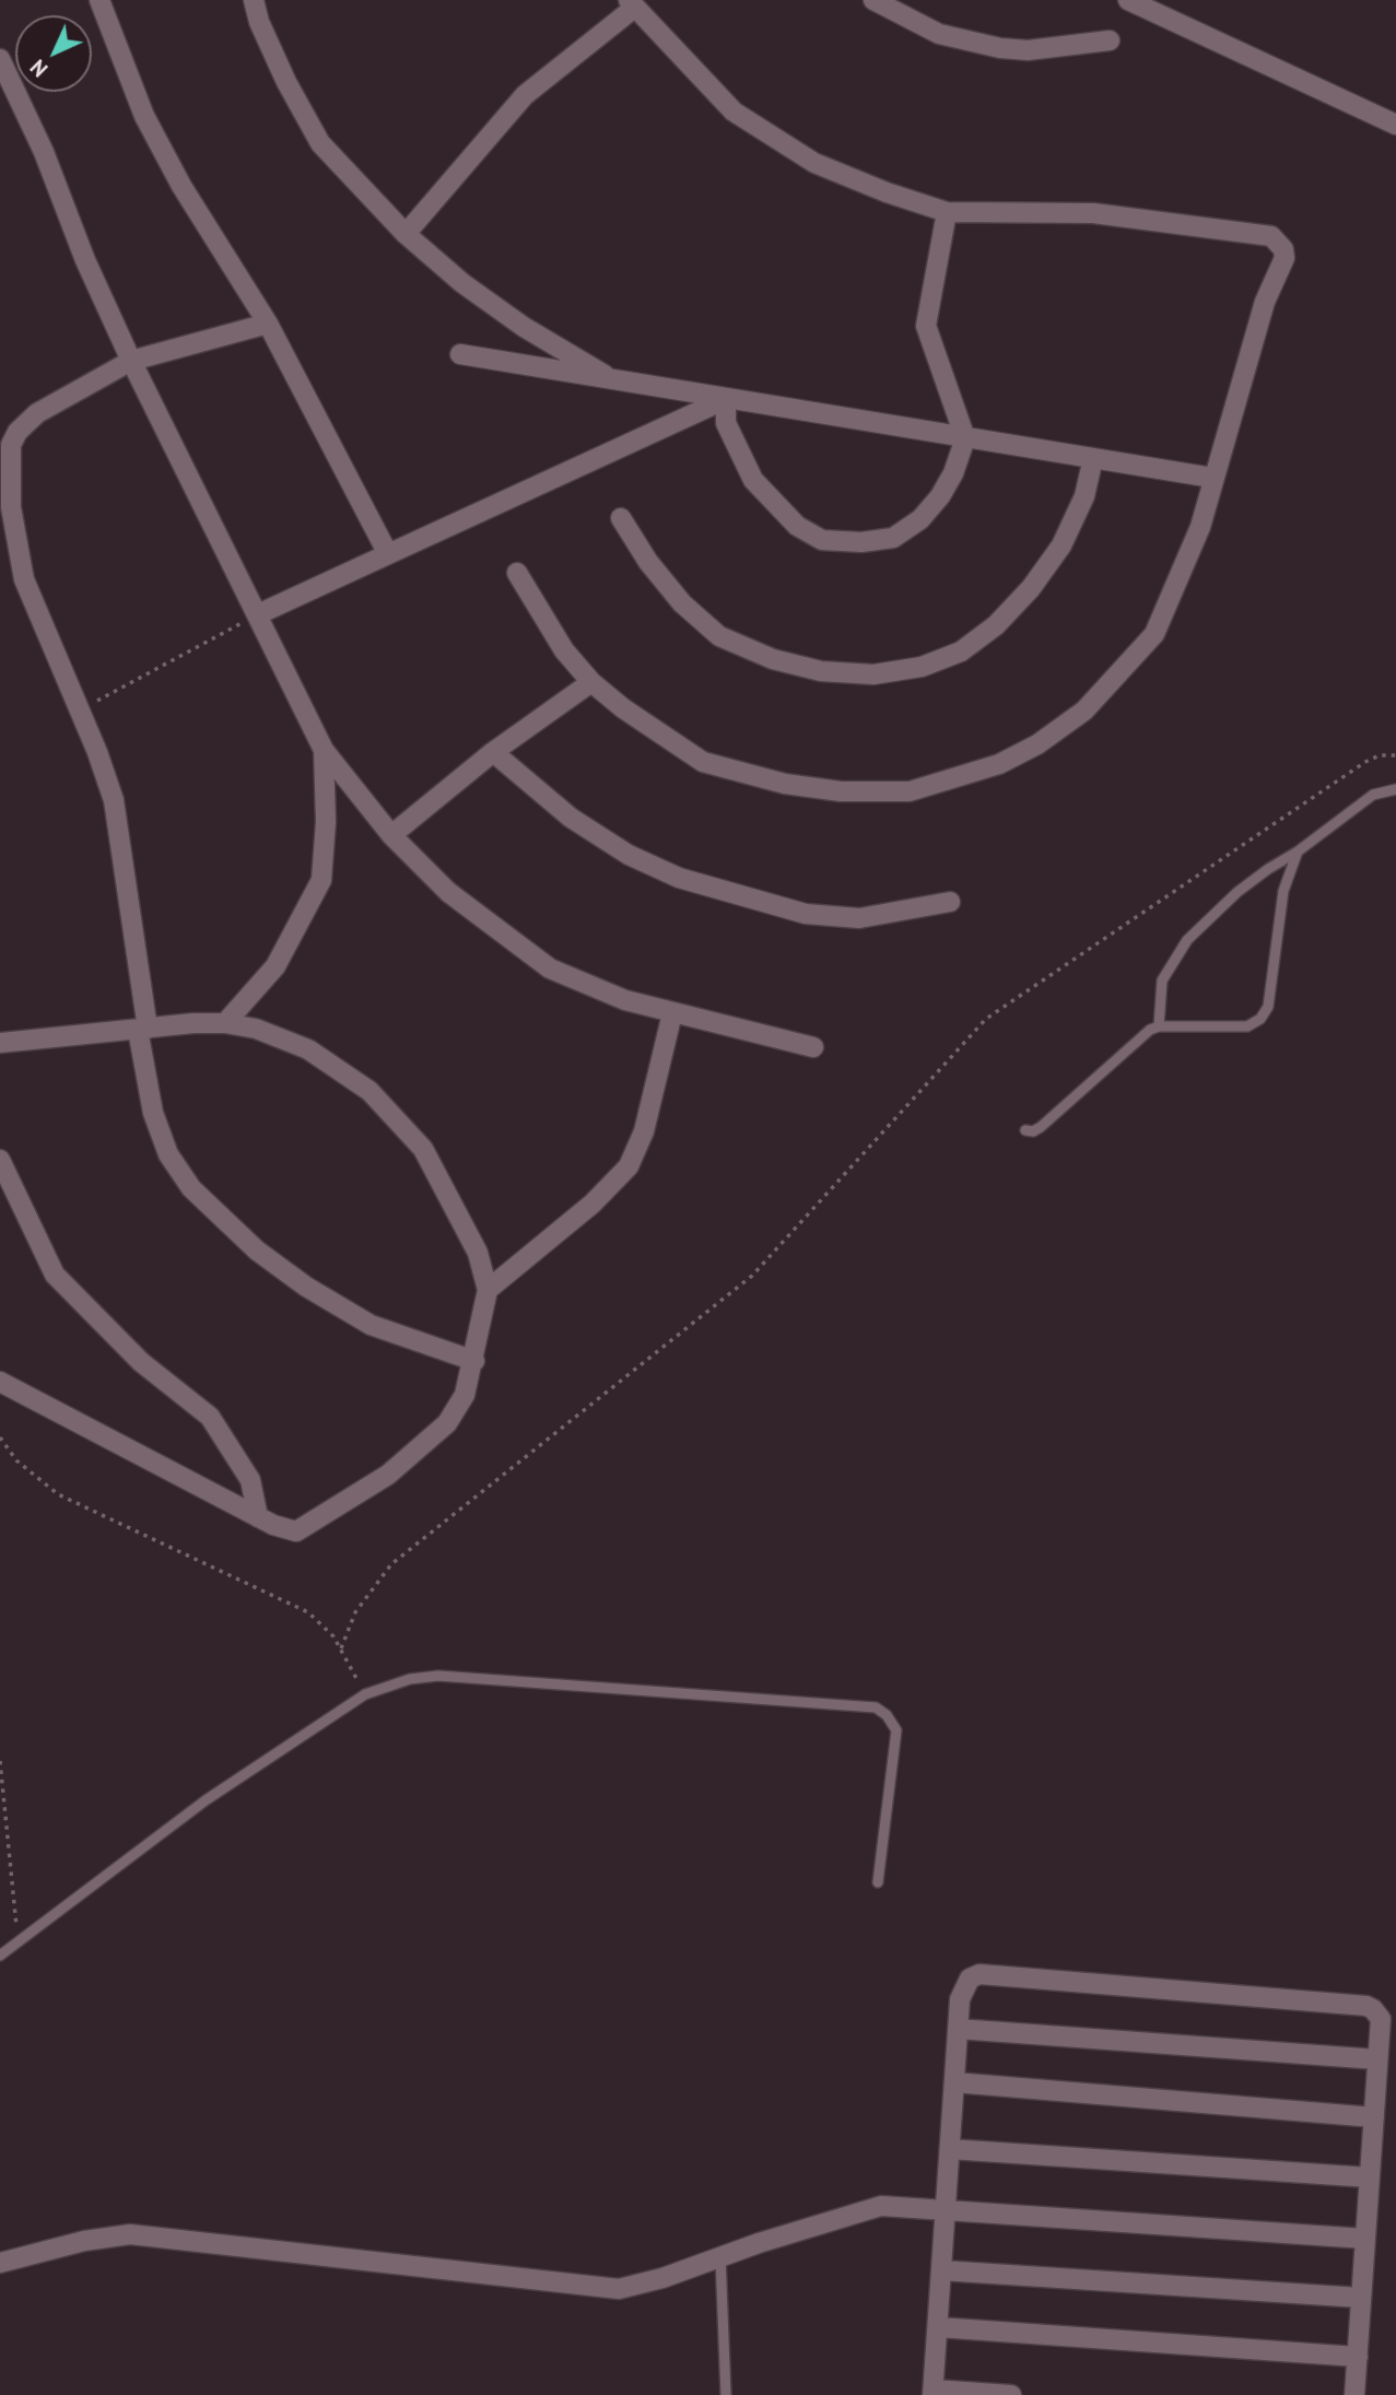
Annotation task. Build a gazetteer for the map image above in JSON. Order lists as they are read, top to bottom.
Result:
{
  "north": "bottom left"
}
